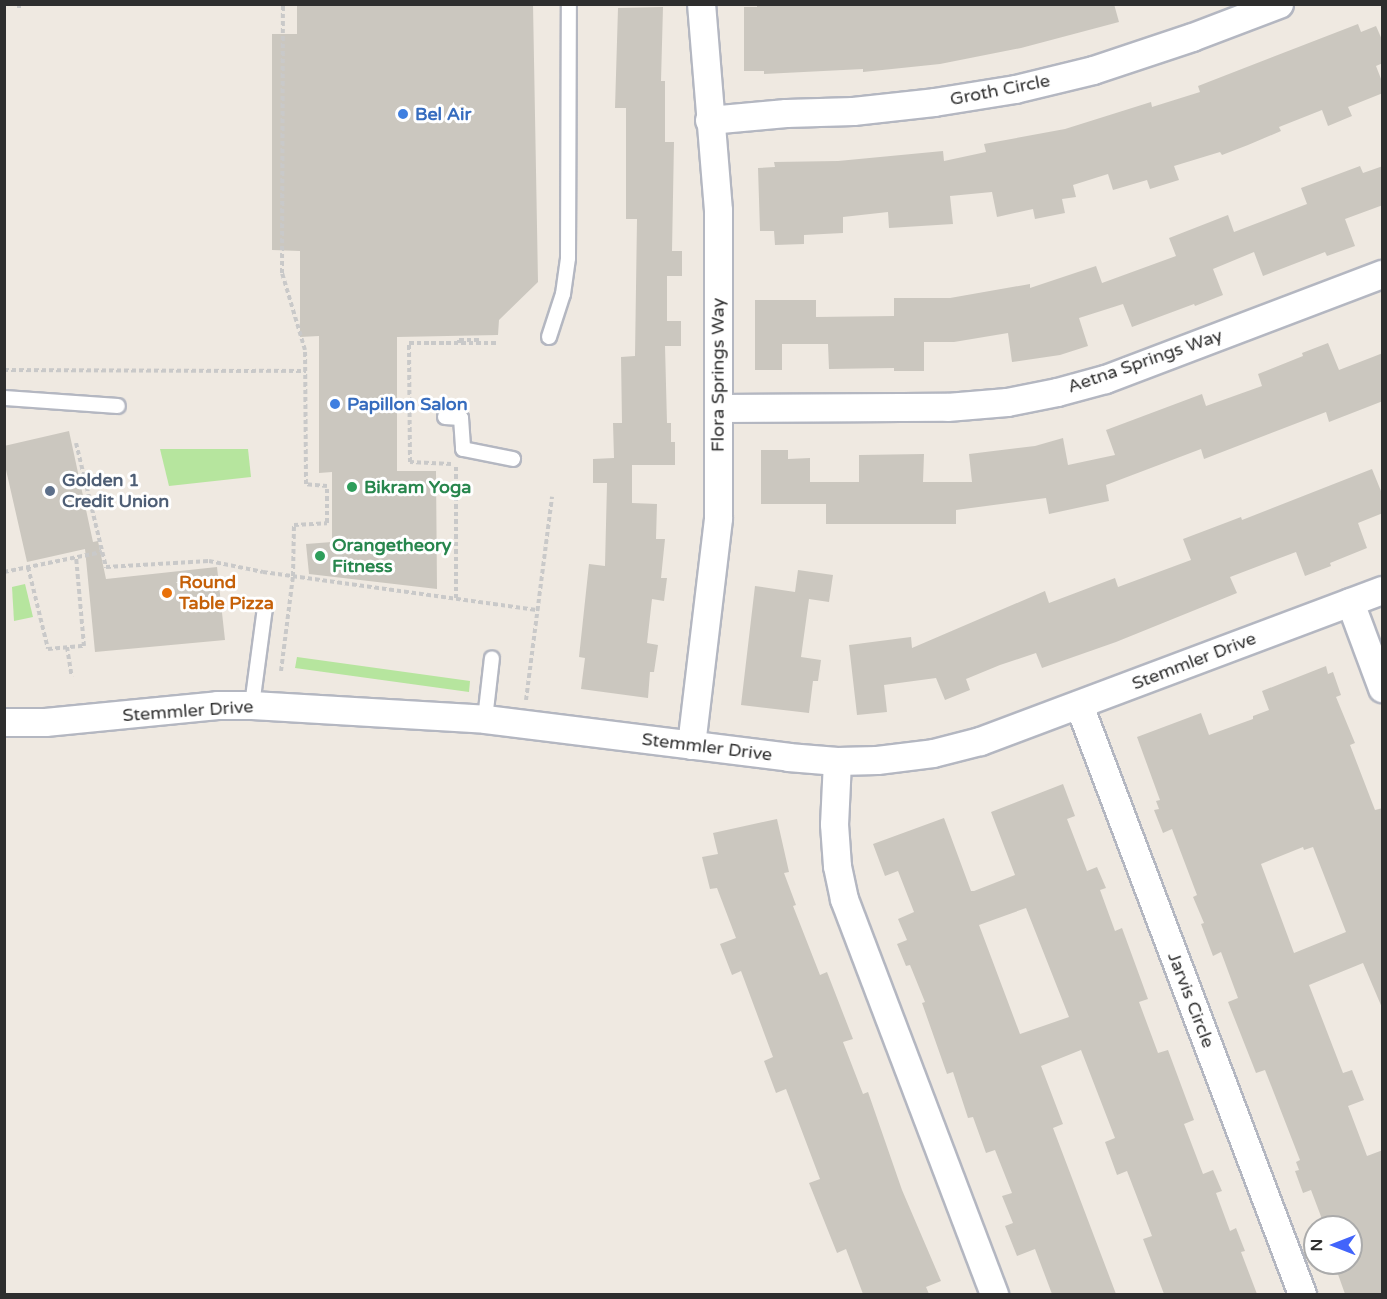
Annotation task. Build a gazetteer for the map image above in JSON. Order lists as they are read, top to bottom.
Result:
{
  "streets": {
    "street": [
      "Groth Circle",
      "Aetna Springs Way",
      "Flora Springs Way",
      "Stemmler Drive",
      "Jarvis Circle"
    ]
  },
  "crossings": [
    ["Groth Circle", "Flora Springs Way"],
    ["Aetna Springs Way", "Flora Springs Way"],
    ["Flora Springs Way", "Stemmler Drive"],
    ["Stemmler Drive", "Jarvis Circle"]
  ],
  "places": [
    "Bel Air",
    "Papillon Salon",
    "Bikram Yoga",
    "Golden 1 Credit Union",
    "Orangetheory Fitness",
    "Round Table Pizza"
  ],
  "north": "left"
}
